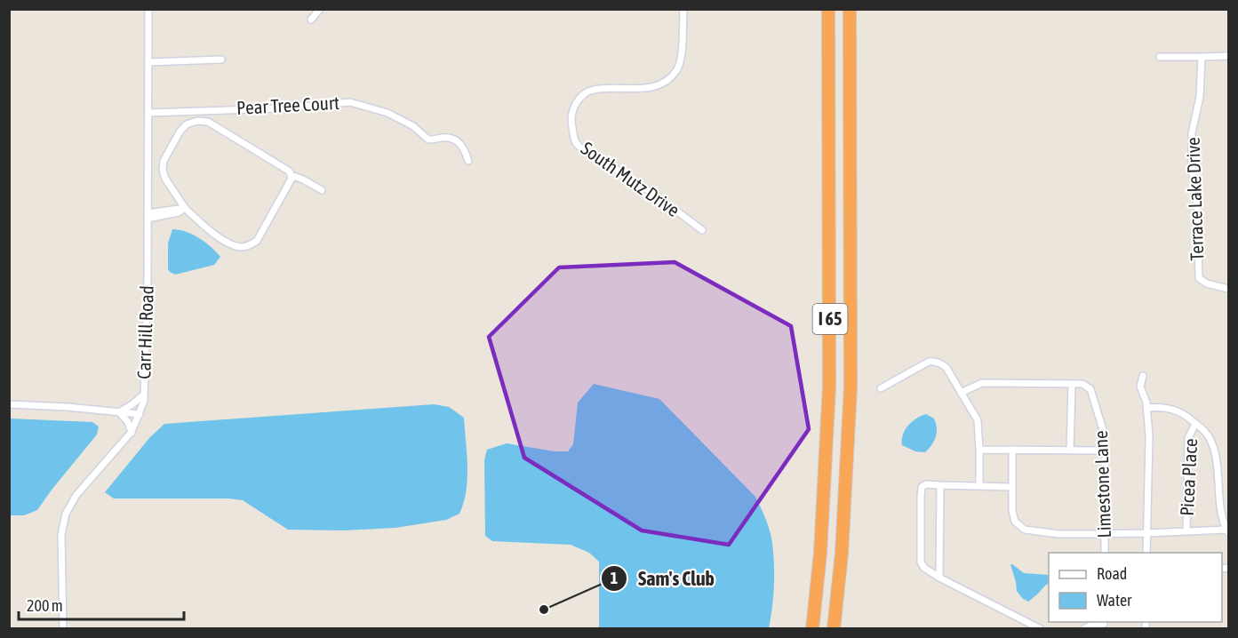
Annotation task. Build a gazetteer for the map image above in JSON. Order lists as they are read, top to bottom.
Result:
{
  "streets": {
    "highway": ["I 65"],
    "street": [
      "Pear Tree Court",
      "South Mutz Drive",
      "Terrace Lake Drive",
      "Carr Hill Road",
      "Picea Place",
      "Limestone Lane"
    ]
  },
  "crossings": [
    ["Pear Tree Court", "Carr Hill Road"]
  ],
  "places": ["Sam's Club"],
  "legend": ["Road", "Water"],
  "scale_bar": "200 m"
}
